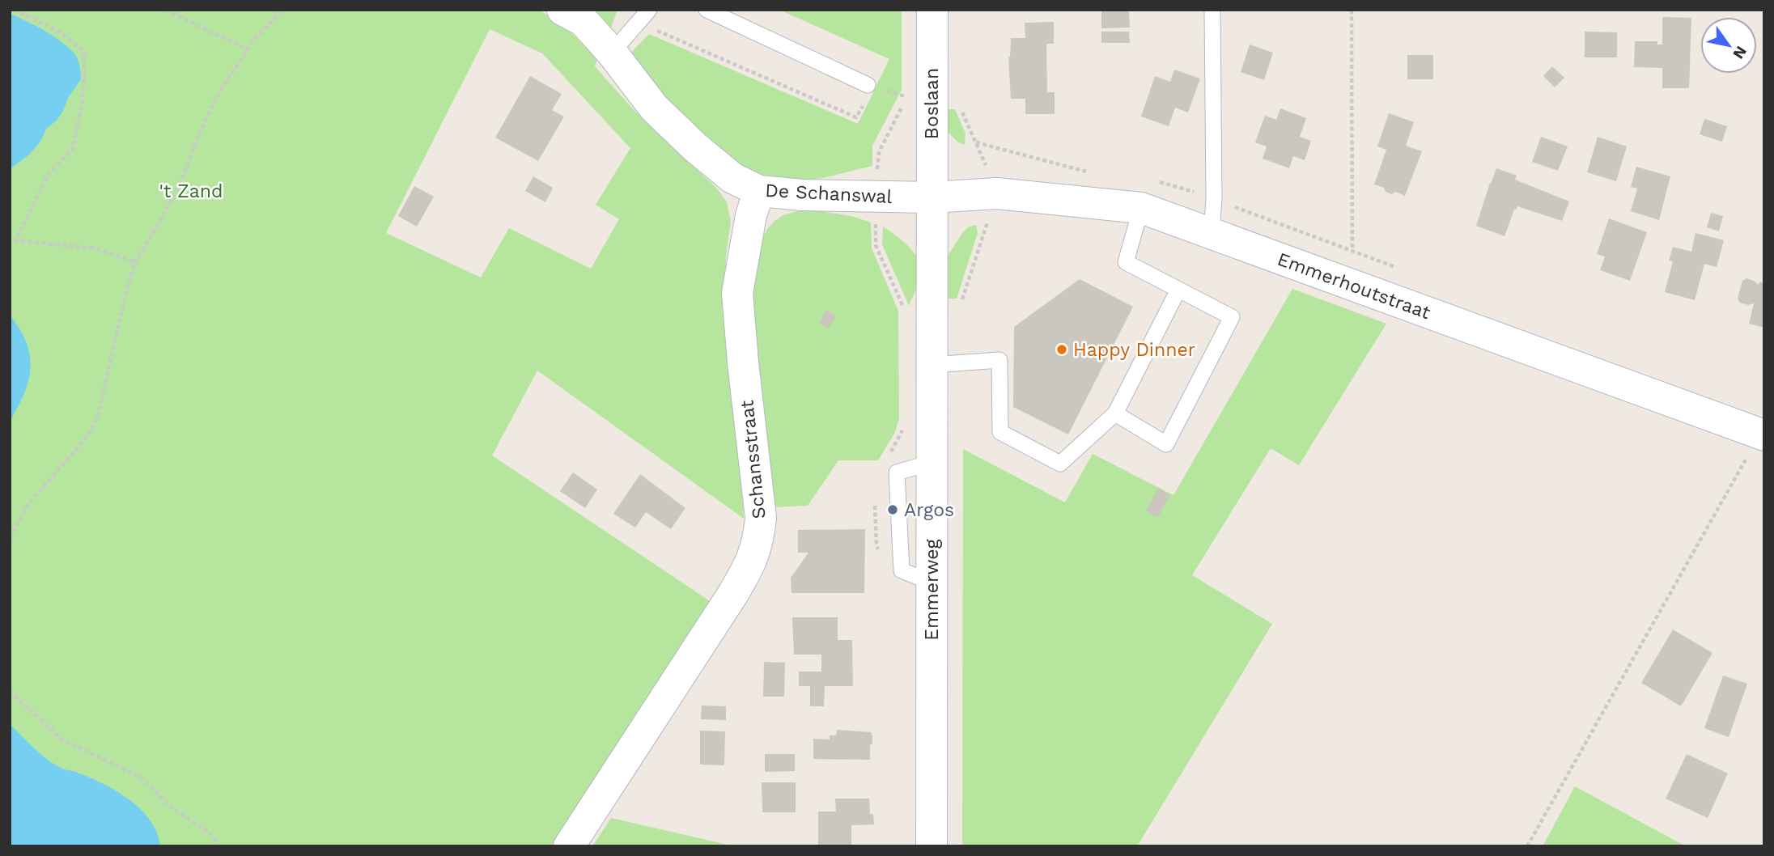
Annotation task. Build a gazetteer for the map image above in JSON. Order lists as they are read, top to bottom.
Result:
{
  "streets": {
    "street": [
      "Boslaan",
      "De Schanswal",
      "Emmerhoutstraat",
      "Schansstraat",
      "Emmerweg"
    ]
  },
  "crossings": [
    ["Boslaan", "De Schanswal"],
    ["Boslaan", "Emmerhoutstraat"],
    ["Boslaan", "Emmerweg"],
    ["De Schanswal", "Emmerhoutstraat"],
    ["De Schanswal", "Schansstraat"],
    ["De Schanswal", "Emmerweg"],
    ["Emmerhoutstraat", "Emmerweg"]
  ],
  "parks": ["'t Zand"],
  "places": ["Happy Dinner", "Argos"],
  "north": "bottom right"
}
